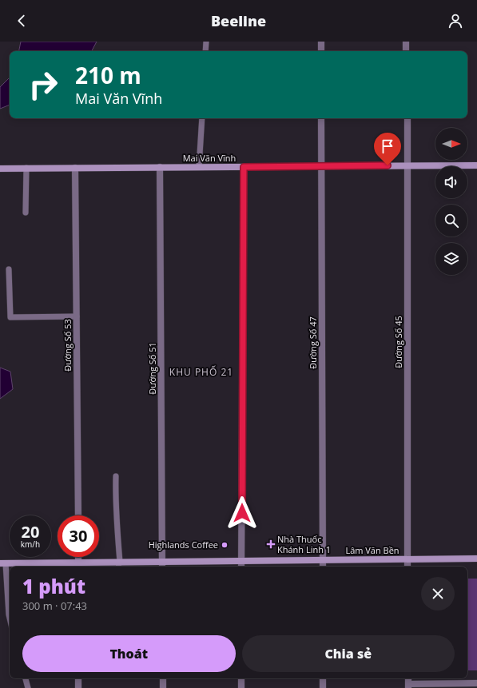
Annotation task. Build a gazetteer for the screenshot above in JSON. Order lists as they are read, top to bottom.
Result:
{
  "streets": {
    "street": [
      "Mai Văn Vĩnh",
      "Đường Số 45",
      "Đường Số 47",
      "Đường Số 53",
      "Đường Số 51",
      "Lâm Văn Bền"
    ]
  },
  "crossings": [
    ["Mai Văn Vĩnh", "Đường Số 45"],
    ["Mai Văn Vĩnh", "Đường Số 47"],
    ["Mai Văn Vĩnh", "Đường Số 53"],
    ["Mai Văn Vĩnh", "Đường Số 51"],
    ["Đường Số 45", "Lâm Văn Bền"],
    ["Đường Số 47", "Lâm Văn Bền"],
    ["Đường Số 51", "Lâm Văn Bền"]
  ],
  "districts": ["KHU PHỐ 21"],
  "places": {
    "health": ["Nhà Thuốc Khánh Linh 1"],
    "other": ["Highlands Coffee"]
  },
  "north": "right",
  "page": {
    "header": "Beeline",
    "turn": ["210 m", "Mai Văn Vĩnh"],
    "speed": "20 km/h",
    "limit": "30",
    "heading": ["1 phút", "300 m · 07:43"],
    "buttons": ["Thoát", "Chia sẻ"]
  }
}
